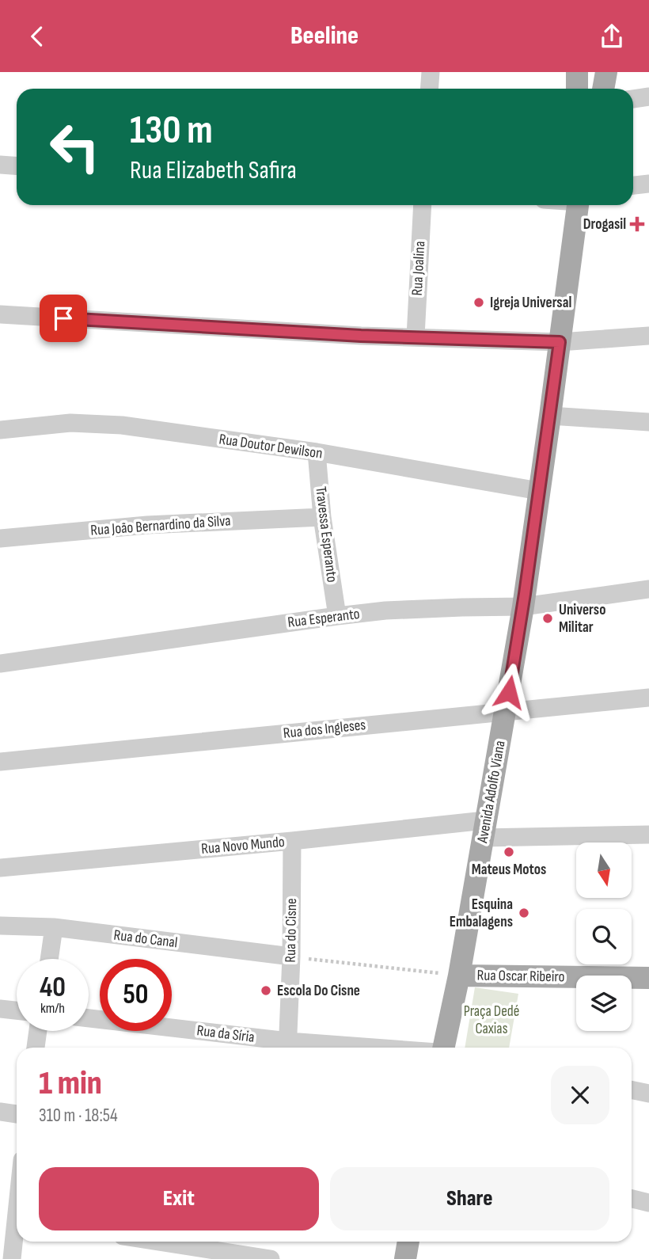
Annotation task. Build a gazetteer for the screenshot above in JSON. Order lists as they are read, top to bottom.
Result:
{
  "streets": {
    "main road": ["Avenida Adolfo Viana", "Rua Oscar Ribeiro"],
    "street": [
      "Rua Joalina",
      "Rua Doutor Dewilson",
      "Rua João Bernardino da Silva",
      "Travessa Esperanto",
      "Rua Esperanto",
      "Rua dos Ingleses",
      "Rua Novo Mundo",
      "Rua do Cisne",
      "Rua do Canal",
      "Rua da Síria"
    ]
  },
  "crossings": [
    ["Rua Doutor Dewilson", "Travessa Esperanto"],
    ["Rua Doutor Dewilson", "Avenida Adolfo Viana"],
    ["Rua João Bernardino da Silva", "Travessa Esperanto"],
    ["Travessa Esperanto", "Rua Esperanto"],
    ["Rua Esperanto", "Avenida Adolfo Viana"],
    ["Rua dos Ingleses", "Avenida Adolfo Viana"],
    ["Avenida Adolfo Viana", "Rua Novo Mundo"],
    ["Avenida Adolfo Viana", "Rua Oscar Ribeiro"],
    ["Rua Novo Mundo", "Rua do Cisne"],
    ["Rua do Cisne", "Rua do Canal"],
    ["Rua do Cisne", "Rua da Síria"]
  ],
  "parks": ["Praça Dedé Caxias"],
  "places": {
    "health": ["Drogasil"],
    "other": [
      "Igreja Universal",
      "Universo Militar",
      "Mateus Motos",
      "Esquina Embalagens",
      "Escola Do Cisne"
    ]
  },
  "north": "bottom",
  "page": {
    "header": "Beeline",
    "turn": ["130 m", "Rua Elizabeth Safira"],
    "speed": "40 km/h",
    "limit": "50",
    "heading": ["1 min", "310 m · 18:54"],
    "buttons": ["Exit", "Share"]
  }
}
